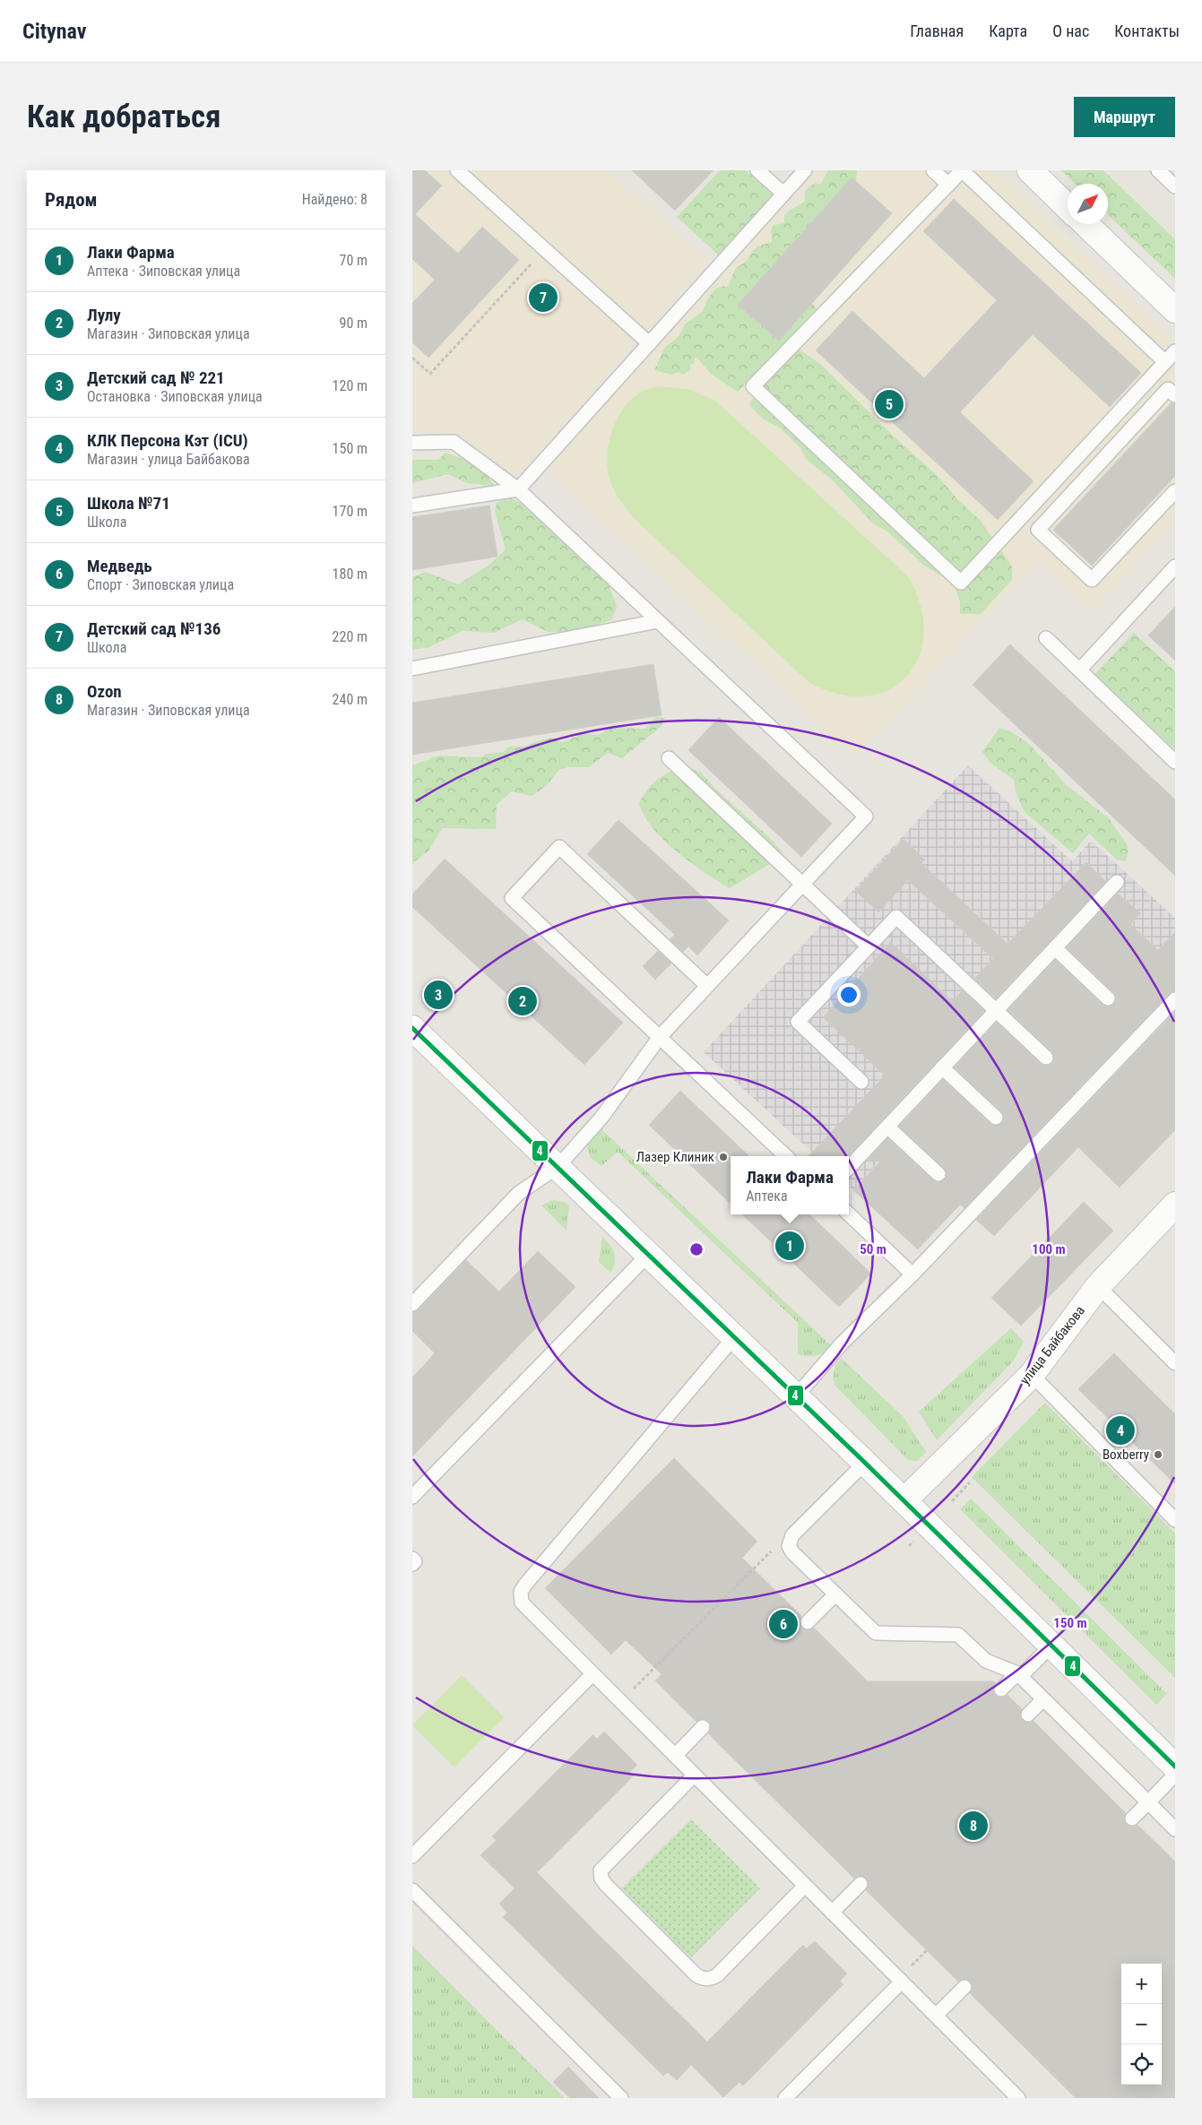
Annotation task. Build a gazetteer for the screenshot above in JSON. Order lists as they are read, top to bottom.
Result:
{
  "streets": {
    "street": ["улица Байбакова"]
  },
  "places": ["Лазер Клиник", "Boxberry"],
  "lines": ["transit line 4"],
  "north": "top right",
  "page": {
    "header": "Citynav",
    "nav": [
      "Главная",
      "Карта",
      "О нас",
      "Контакты"
    ],
    "buttons": "Маршрут",
    "title": "Как добраться",
    "heading": ["Рядом", "Найдено: 8"],
    "list": [
      {
        "mark": "1",
        "name": "Лаки Фарма",
        "note": "Аптека · Зиповская улица",
        "value": "70 m"
      },
      {
        "mark": "2",
        "name": "Лулу",
        "note": "Магазин · Зиповская улица",
        "value": "90 m"
      },
      {
        "mark": "3",
        "name": "Детский сад № 221",
        "note": "Остановка · Зиповская улица",
        "value": "120 m"
      },
      {
        "mark": "4",
        "name": "КЛК Персона Кэт (ICU)",
        "note": "Магазин · улица Байбакова",
        "value": "150 m"
      },
      {
        "mark": "5",
        "name": "Школа №71",
        "note": "Школа",
        "value": "170 m"
      },
      {
        "mark": "6",
        "name": "Медведь",
        "note": "Спорт · Зиповская улица",
        "value": "180 m"
      },
      {
        "mark": "7",
        "name": "Детский сад №136",
        "note": "Школа",
        "value": "220 m"
      },
      {
        "mark": "8",
        "name": "Ozon",
        "note": "Магазин · Зиповская улица",
        "value": "240 m"
      }
    ],
    "pins": [
      "7",
      "5",
      "3",
      "2",
      "1",
      "4",
      "6",
      "8"
    ],
    "popup": ["Лаки Фарма", "Аптека"],
    "map_buttons": ["+", "−"]
  },
  "rings": ["50 m", "100 m", "150 m"]
}
